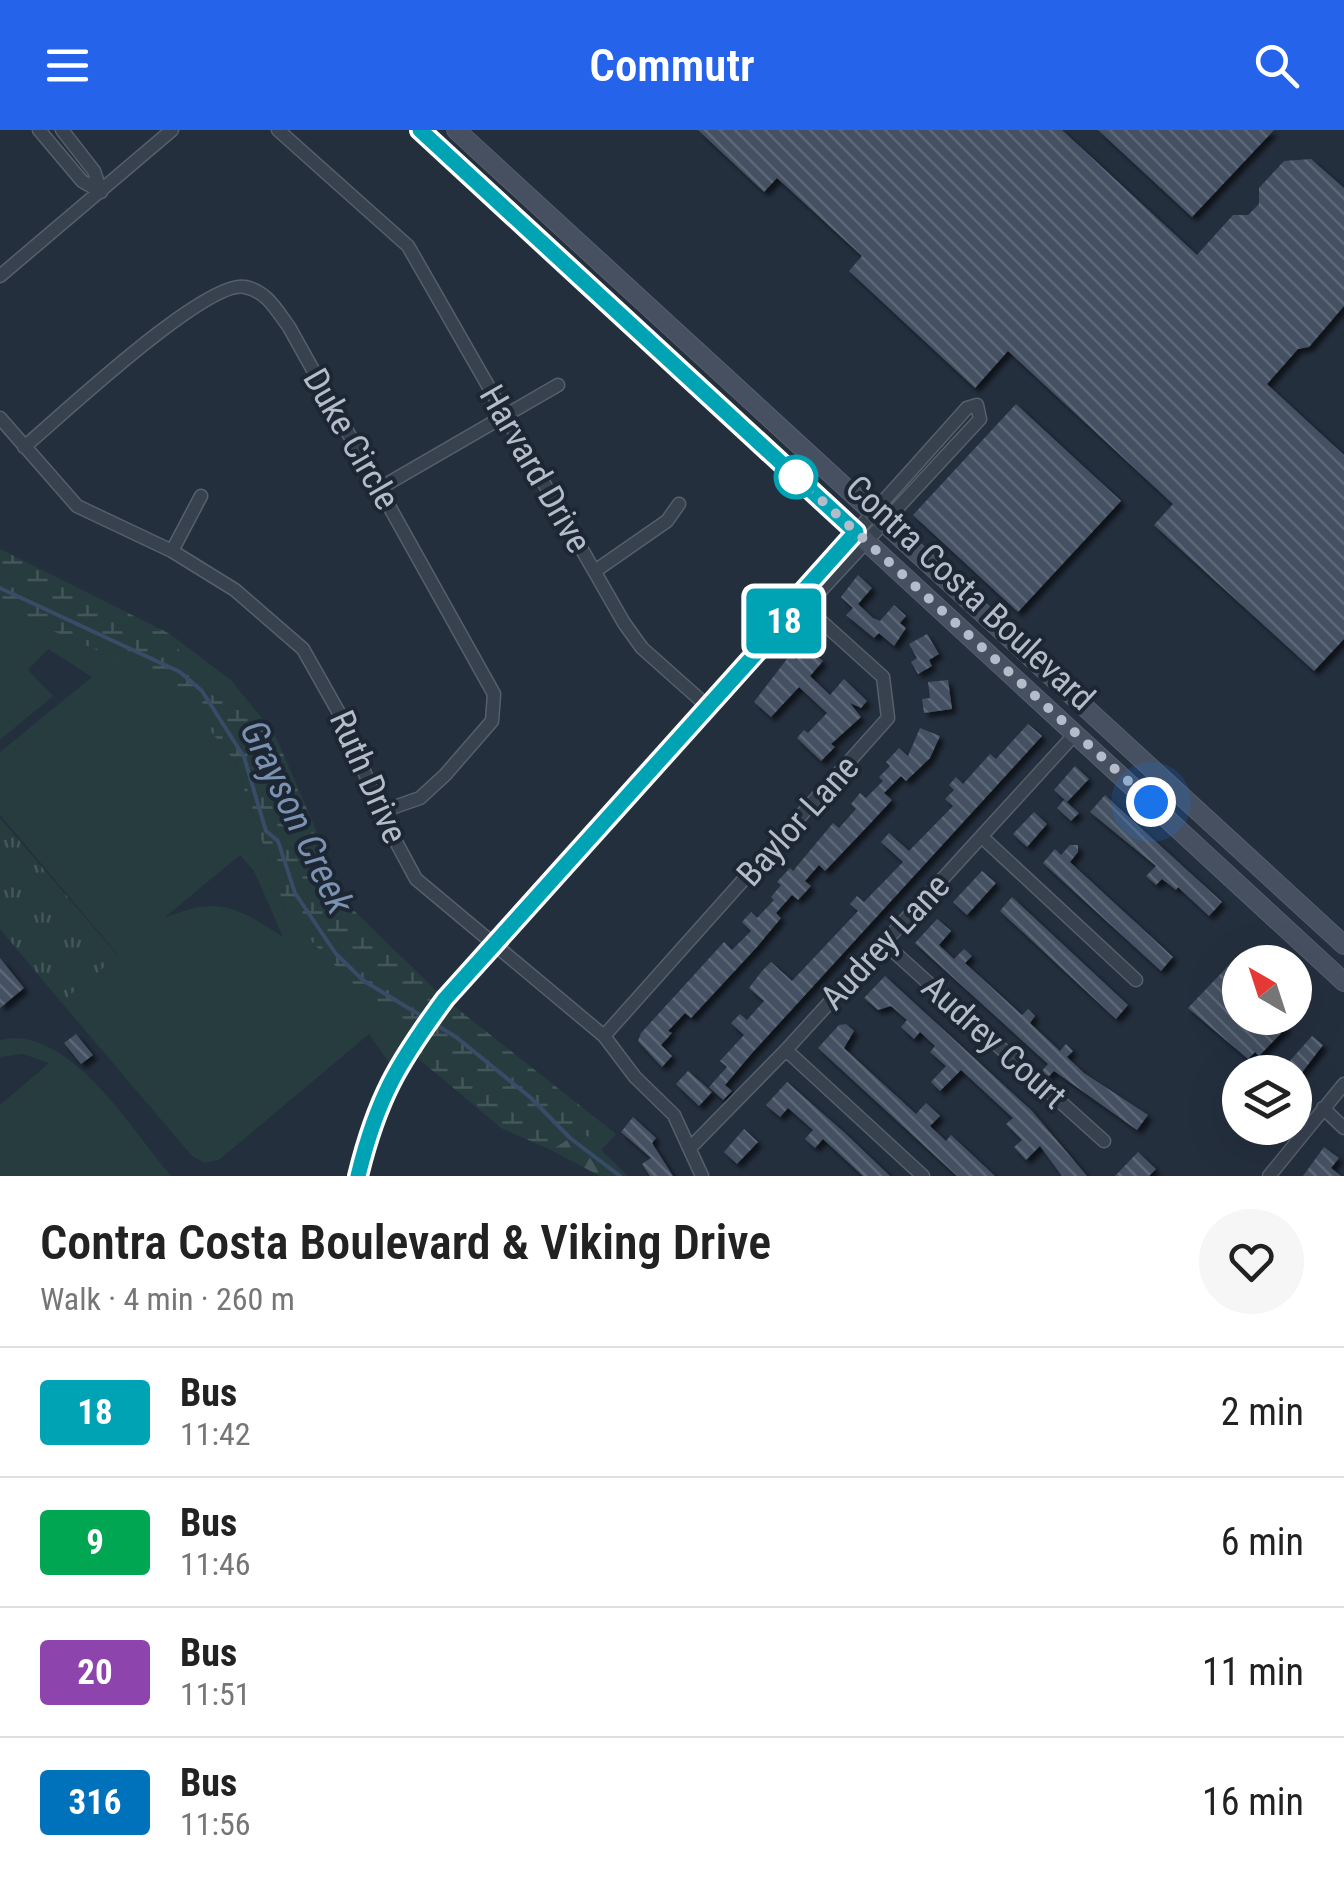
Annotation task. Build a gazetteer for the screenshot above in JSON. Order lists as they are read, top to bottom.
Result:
{
  "streets": {
    "main road": ["Contra Costa Boulevard"],
    "street": [
      "Duke Circle",
      "Harvard Drive",
      "Ruth Drive",
      "Baylor Lane",
      "Audrey Lane",
      "Audrey Court"
    ]
  },
  "crossings": [
    ["Duke Circle", "Ruth Drive"],
    ["Contra Costa Boulevard", "Audrey Lane"],
    ["Ruth Drive", "Baylor Lane"],
    ["Ruth Drive", "Audrey Lane"],
    ["Audrey Lane", "Audrey Court"]
  ],
  "water": ["Grayson Creek"],
  "lines": ["bus line 18"],
  "north": "top left",
  "page": {
    "header": "Commutr",
    "on_map": "18",
    "heading": ["Contra Costa Boulevard & Viking Drive", "Walk · 4 min · 260 m"],
    "list": [
      {
        "mark": "18",
        "name": "Bus",
        "note": "11:42",
        "value": "2 min"
      },
      {
        "mark": "9",
        "name": "Bus",
        "note": "11:46",
        "value": "6 min"
      },
      {
        "mark": "20",
        "name": "Bus",
        "note": "11:51",
        "value": "11 min"
      },
      {
        "mark": "316",
        "name": "Bus",
        "note": "11:56",
        "value": "16 min"
      }
    ]
  }
}
